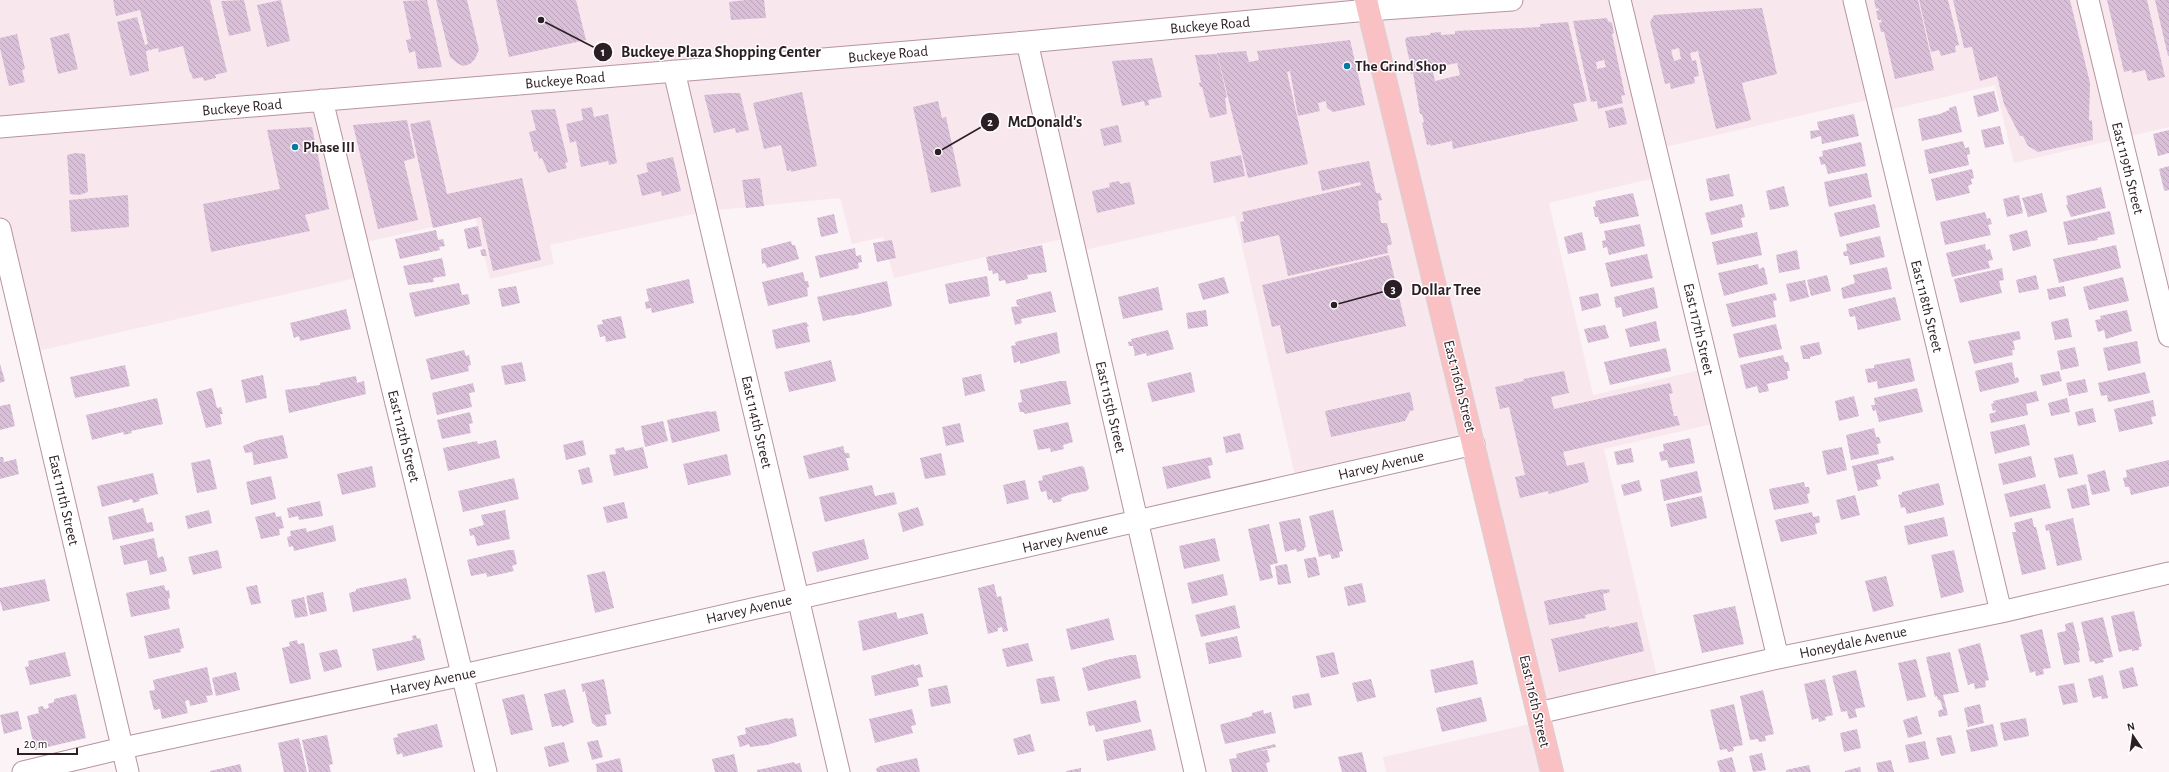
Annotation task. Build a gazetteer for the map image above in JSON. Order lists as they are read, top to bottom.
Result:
{
  "streets": {
    "main road": ["East 116th Street"],
    "street": [
      "Buckeye Road",
      "East 119th Street",
      "East 118th Street",
      "East 117th Street",
      "East 115th Street",
      "East 114th Street",
      "East 112th Street",
      "Harvey Avenue",
      "East 111th Street",
      "Honeydale Avenue"
    ]
  },
  "crossings": [
    ["Buckeye Road", "East 116th Street"],
    ["Buckeye Road", "East 115th Street"],
    ["Buckeye Road", "East 114th Street"],
    ["Buckeye Road", "East 112th Street"],
    ["East 118th Street", "Honeydale Avenue"],
    ["East 117th Street", "Honeydale Avenue"],
    ["East 116th Street", "Harvey Avenue"],
    ["East 116th Street", "Honeydale Avenue"],
    ["East 115th Street", "Harvey Avenue"],
    ["East 114th Street", "Harvey Avenue"],
    ["East 112th Street", "Harvey Avenue"],
    ["Harvey Avenue", "East 111th Street"]
  ],
  "places": [
    "Buckeye Plaza Shopping Center",
    "The Grind Shop",
    "Phase III",
    "McDonald's",
    "Dollar Tree"
  ],
  "scale_bar": "20 m",
  "north": "top"
}
